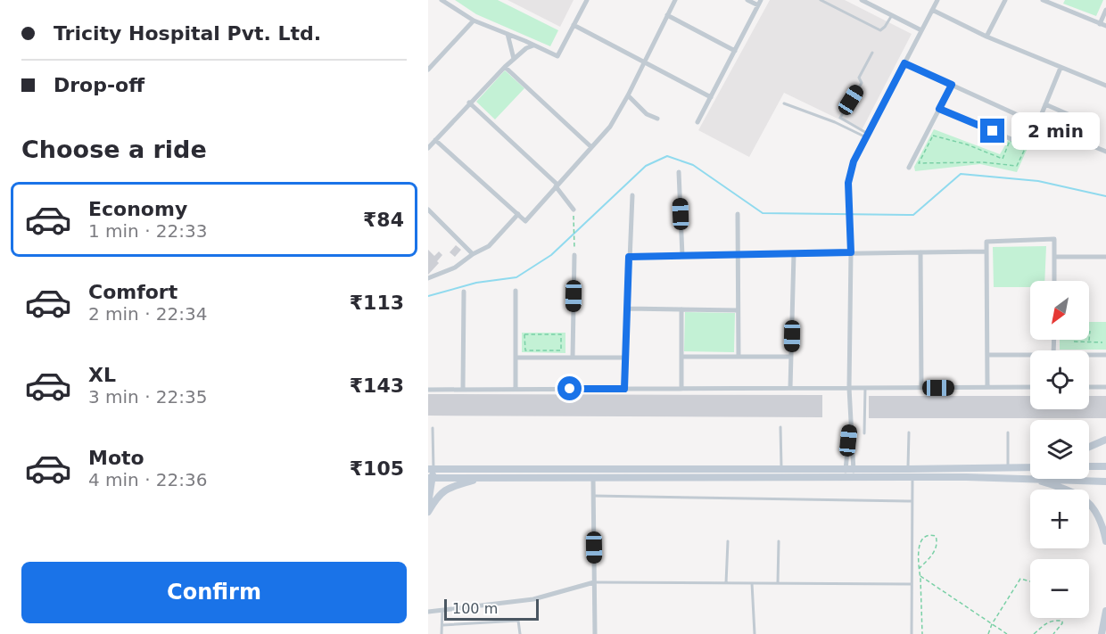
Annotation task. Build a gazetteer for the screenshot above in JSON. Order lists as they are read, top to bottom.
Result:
{
  "scale_bar": "100 m",
  "north": "bottom left",
  "page": {
    "banner": ["Tricity Hospital Pvt. Ltd.", "Drop-off"],
    "bubble": "2 min",
    "heading": "Choose a ride",
    "list": [
      {
        "name": "Economy",
        "note": "1 min · 22:33",
        "value": "₹84"
      },
      {
        "name": "Comfort",
        "note": "2 min · 22:34",
        "value": "₹113"
      },
      {
        "name": "XL",
        "note": "3 min · 22:35",
        "value": "₹143"
      },
      {
        "name": "Moto",
        "note": "4 min · 22:36",
        "value": "₹105"
      }
    ],
    "map_buttons": ["+", "−"],
    "buttons": "Confirm",
    "scale": "100 m"
  }
}
